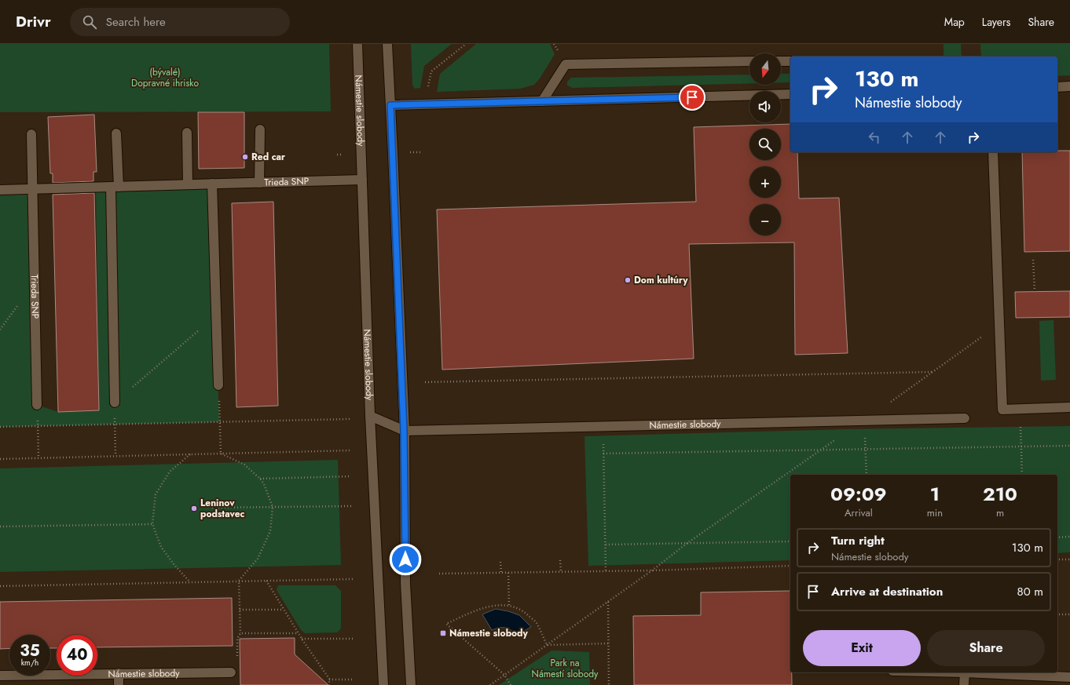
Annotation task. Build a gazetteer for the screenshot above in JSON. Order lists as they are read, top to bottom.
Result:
{
  "streets": {
    "street": ["Námestie slobody", "Trieda SNP"]
  },
  "crossings": [
    ["Námestie slobody", "Trieda SNP"]
  ],
  "parks": ["(bývalé) Dopravné ihrisko", "Park na Námestí slobody"],
  "places": {
    "other": ["Red car", "Dom kultúry", "Leninov podstavec"],
    "transit": ["Námestie slobody"]
  },
  "north": "bottom",
  "page": {
    "header": "Drivr",
    "search": "Search here",
    "nav": ["Map", "Layers", "Share"],
    "map_buttons": ["+", "−"],
    "turn": ["130 m", "Námestie slobody"],
    "eta": [
      "09:09",
      "Arrival",
      "1",
      "min",
      "210",
      "m"
    ],
    "list": [
      {
        "name": "Turn right",
        "note": "Námestie slobody",
        "value": "130 m"
      },
      {
        "name": "Arrive at destination",
        "value": "80 m"
      }
    ],
    "buttons": ["Exit", "Share"],
    "speed": "35 km/h",
    "limit": "40"
  }
}
